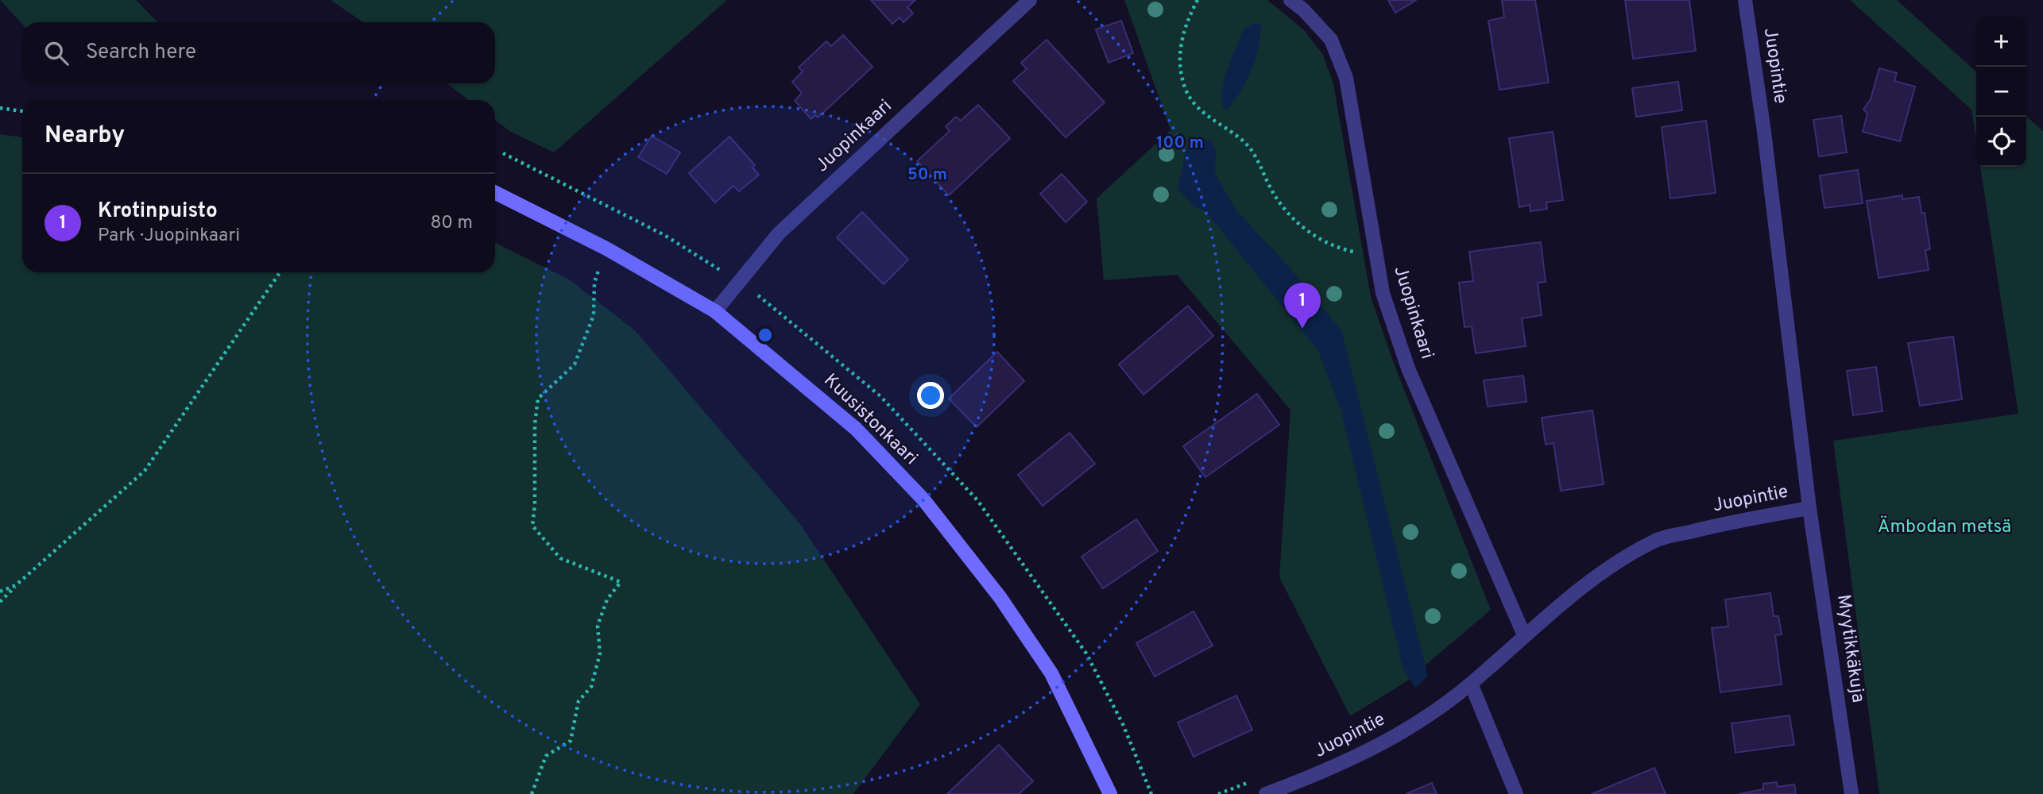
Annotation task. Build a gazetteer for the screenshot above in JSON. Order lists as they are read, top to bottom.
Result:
{
  "streets": {
    "street": [
      "Juopintie",
      "Juopinkaari",
      "Kuusistonkaari",
      "Myytikkäkuja"
    ]
  },
  "crossings": [
    ["Juopintie", "Juopinkaari"],
    ["Juopintie", "Myytikkäkuja"],
    ["Juopinkaari", "Kuusistonkaari"]
  ],
  "parks": ["Ämbodan metsä"],
  "page": {
    "map_buttons": ["+", "−"],
    "search": "Search here",
    "heading": "Nearby",
    "list": [
      {
        "mark": "1",
        "name": "Krotinpuisto",
        "note": "Park · Juopinkaari",
        "value": "80 m"
      }
    ],
    "pins": "1"
  },
  "rings": ["100 m", "50 m"]
}
